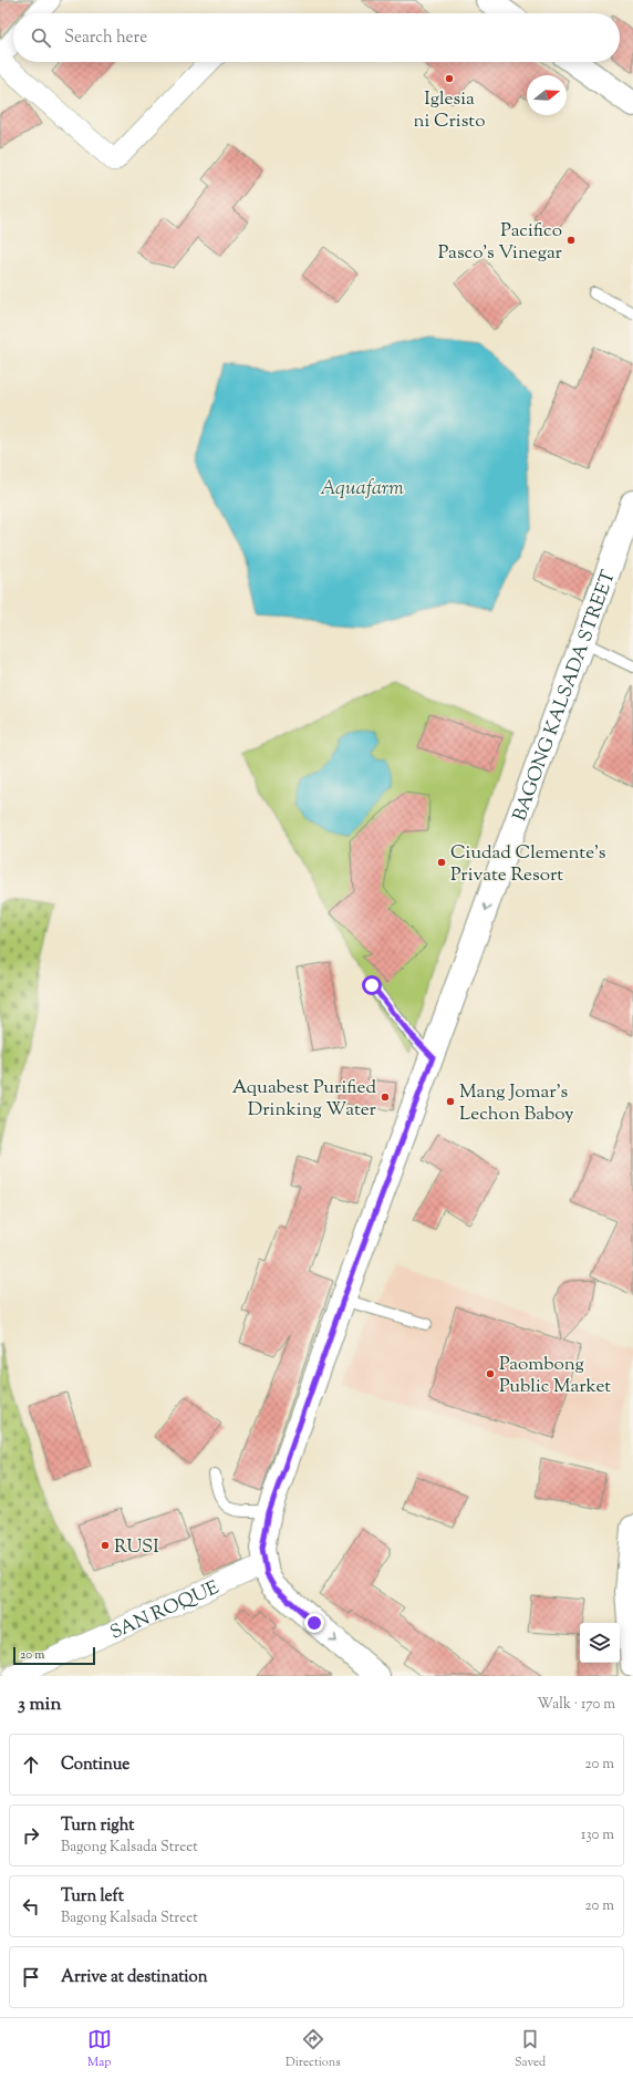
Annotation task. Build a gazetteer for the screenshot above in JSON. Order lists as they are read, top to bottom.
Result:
{
  "streets": {
    "main road": ["BAGONG KALSADA STREET"],
    "street": ["SAN ROQUE"]
  },
  "crossings": [
    ["BAGONG KALSADA STREET", "SAN ROQUE"]
  ],
  "one_way": ["BAGONG KALSADA STREET"],
  "water": ["Aquafarm"],
  "places": [
    "Iglesia ni Cristo",
    "Pacifico Pasco's Vinegar",
    "Ciudad Clemente's Private Resort",
    "Aquabest Purified Drinking Water",
    "Mang Jomar's Lechon Baboy",
    "Paombong Public Market",
    "RUSI"
  ],
  "scale_bar": "20 m",
  "north": "right",
  "page": {
    "search": "Search here",
    "scale": "20 m",
    "heading": ["3 min", "Walk · 170 m"],
    "list": [
      ["Continue", "20 m"],
      ["Turn right", "Bagong Kalsada Street", "130 m"],
      ["Turn left", "Bagong Kalsada Street", "20 m"],
      "Arrive at destination"
    ],
    "nav": ["Map", "Directions", "Saved"]
  }
}
